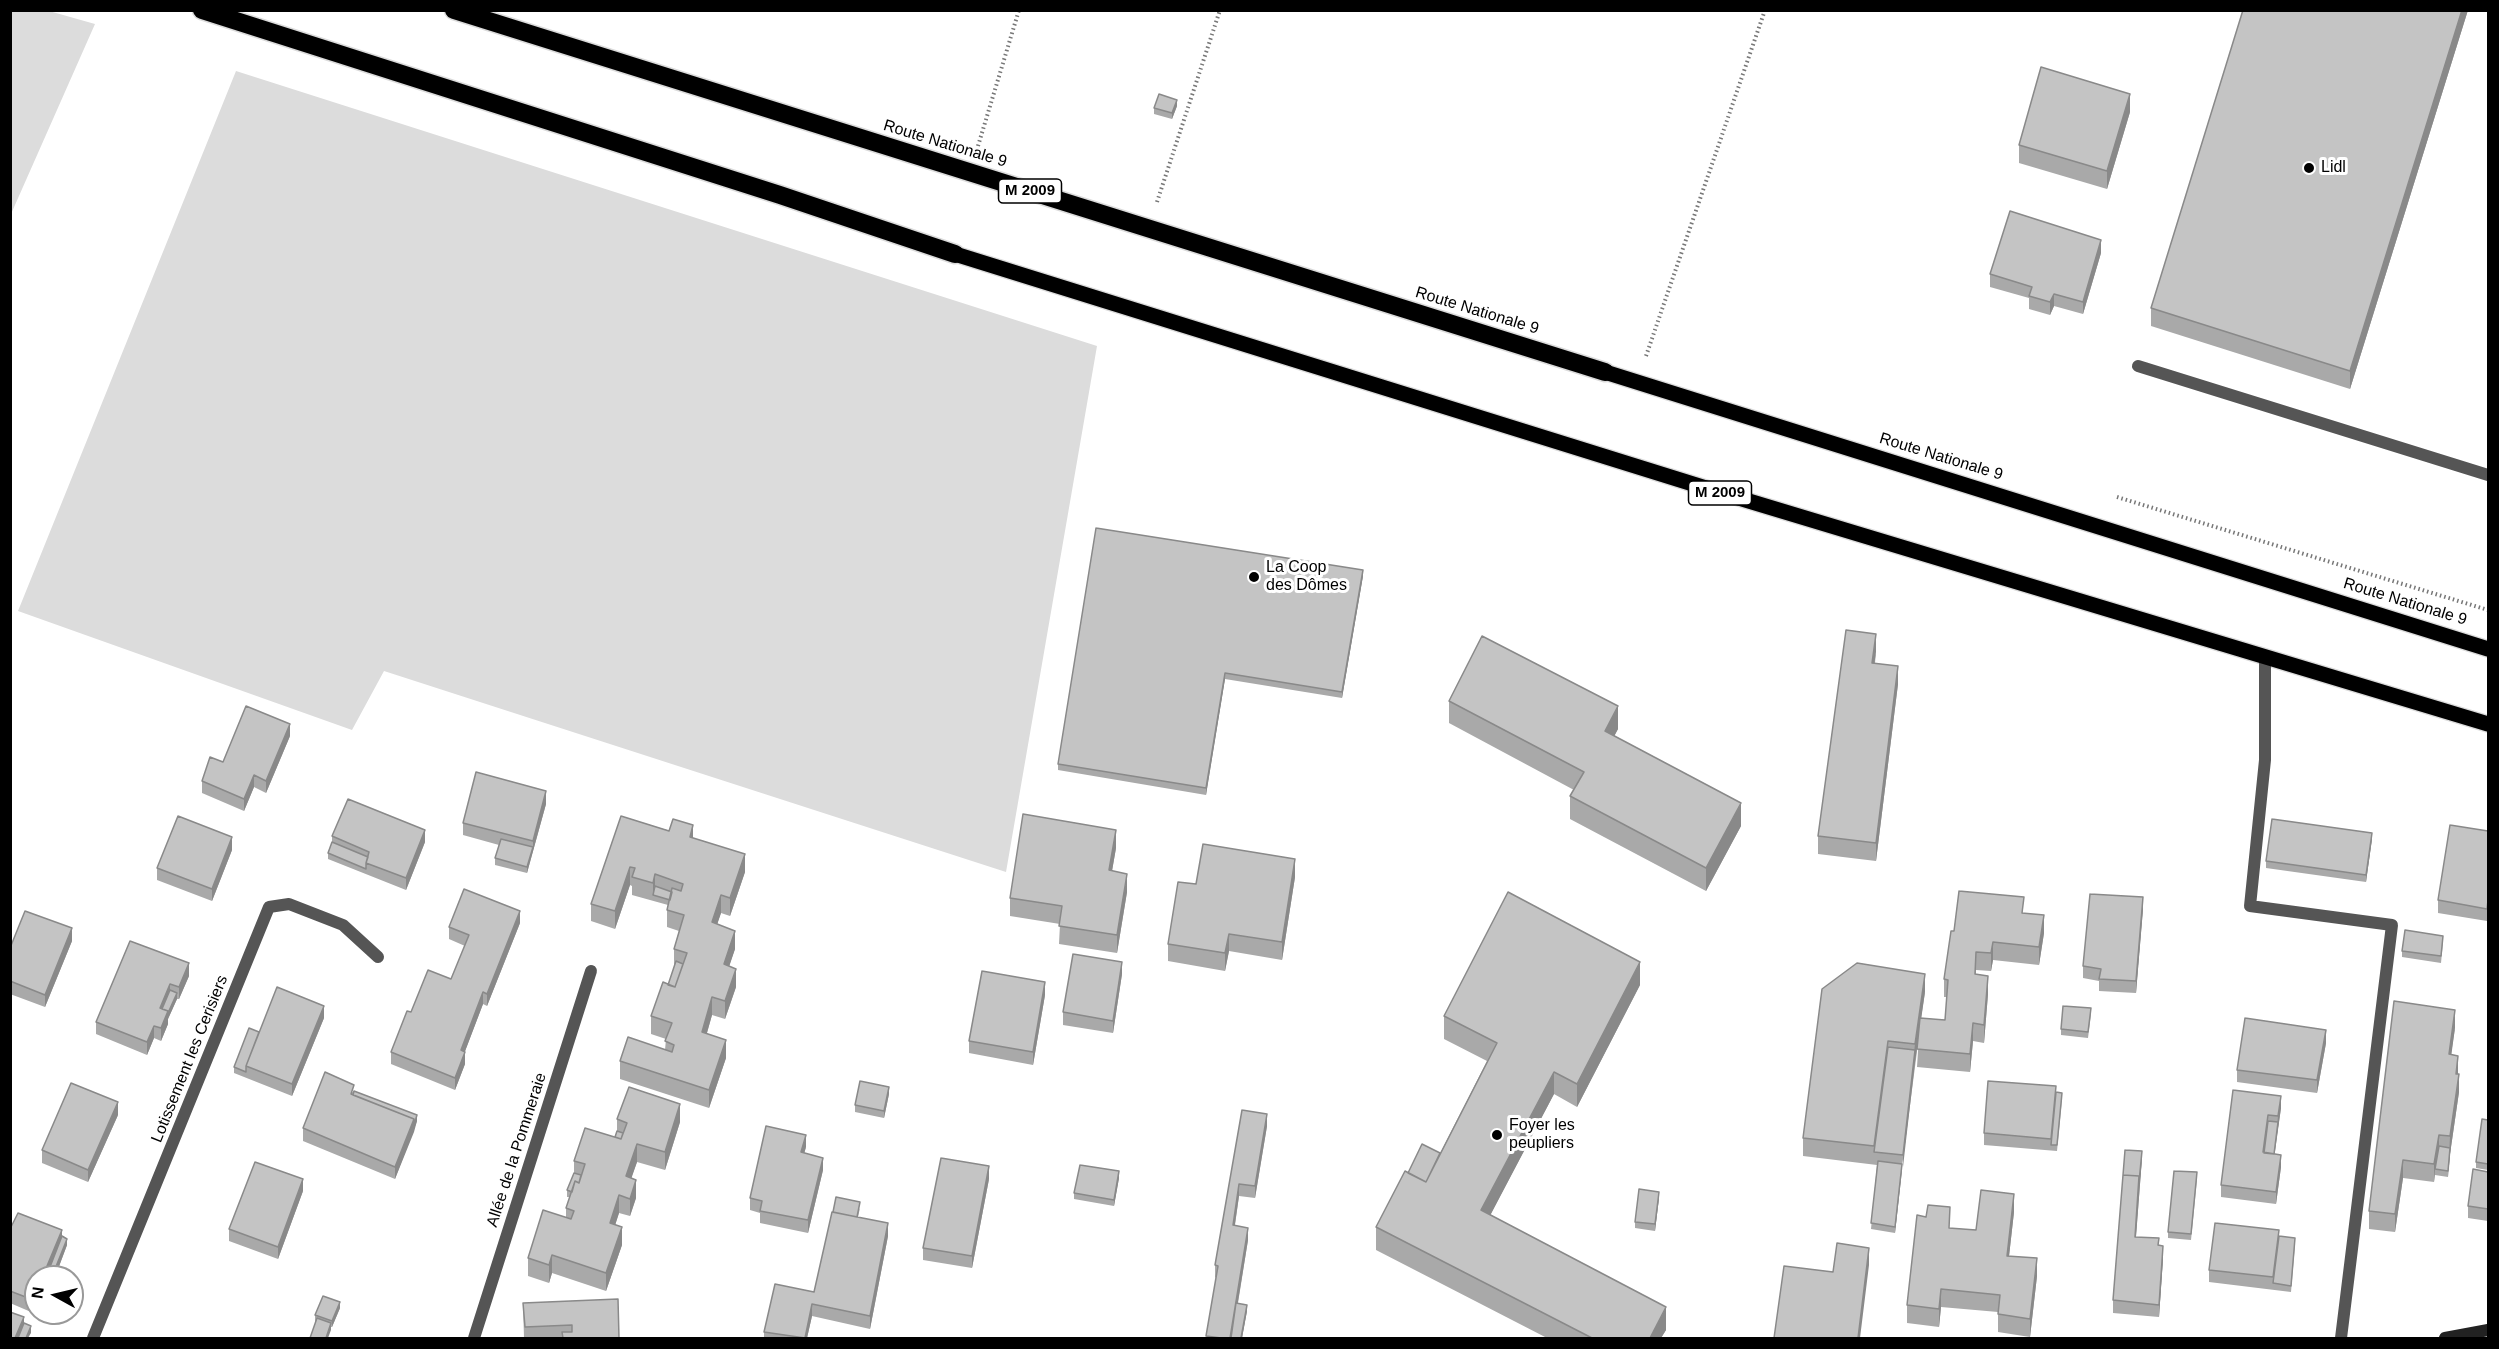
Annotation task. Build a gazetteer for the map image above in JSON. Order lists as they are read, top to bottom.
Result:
{
  "streets": {
    "highway": ["Route Nationale 9", "M 2009"],
    "street": ["Lotissement les Cerisiers", "Allée de la Pommeraie"]
  },
  "places": ["Lidl", "La Coop des Dômes", "Foyer les peupliers"],
  "north": "left"
}
